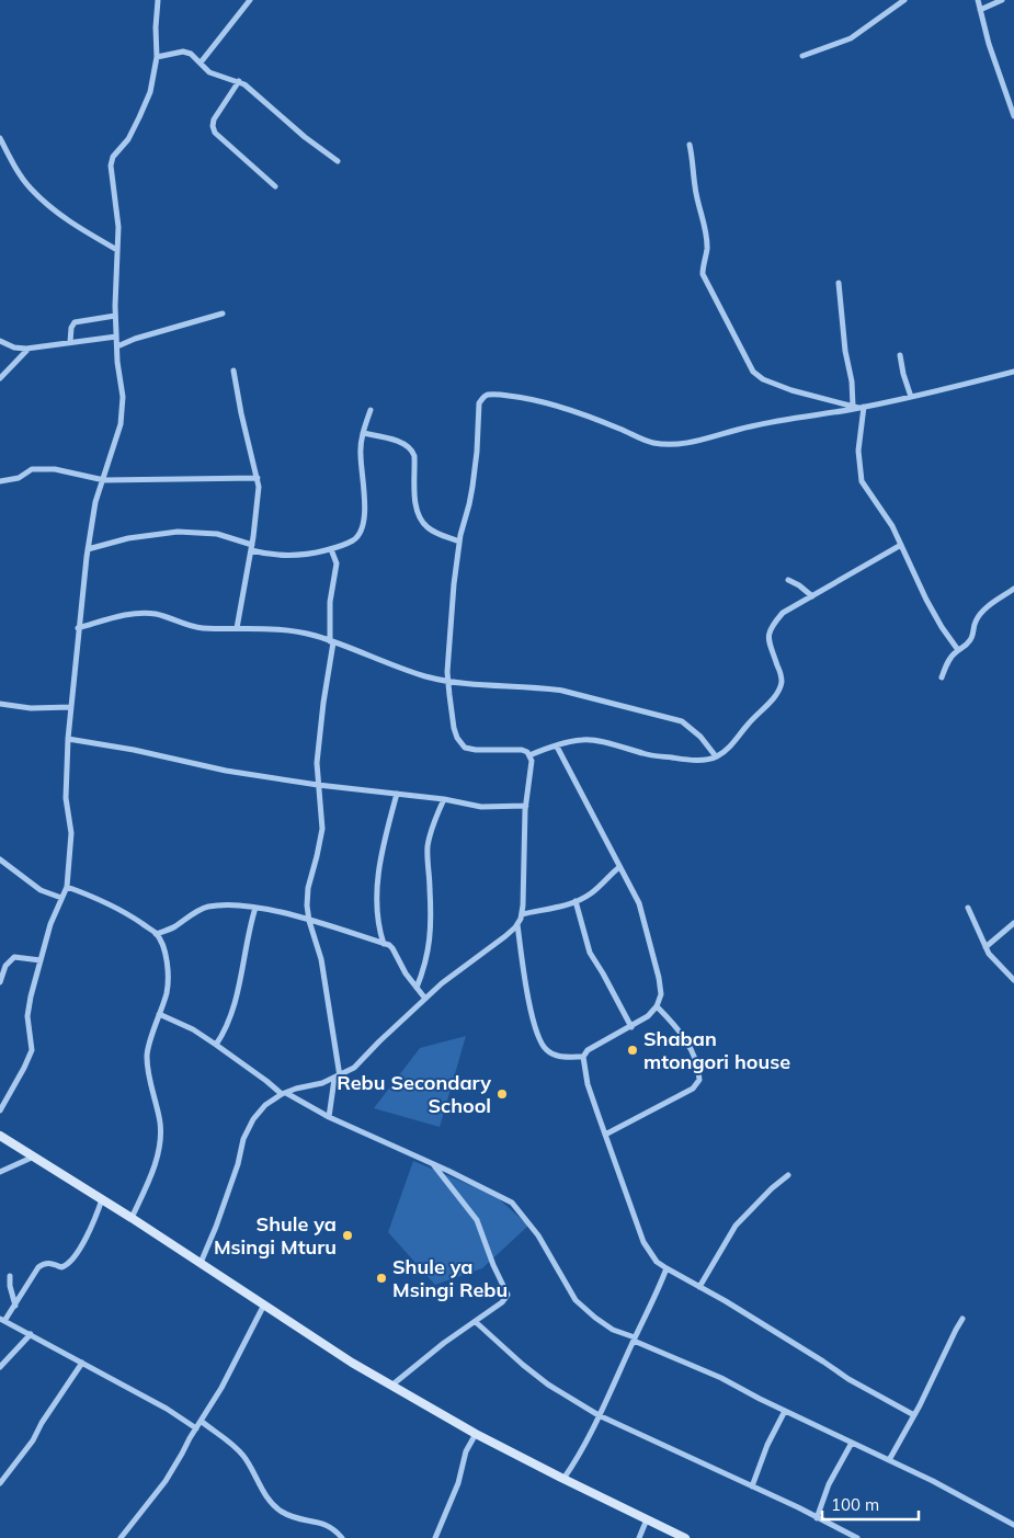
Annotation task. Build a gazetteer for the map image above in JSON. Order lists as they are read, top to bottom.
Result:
{
  "places": [
    "Shaban mtongori house",
    "Rebu Secondary School",
    "Shule ya Msingi Mturu",
    "Shule ya Msingi Rebu"
  ],
  "scale_bar": "100 m"
}
